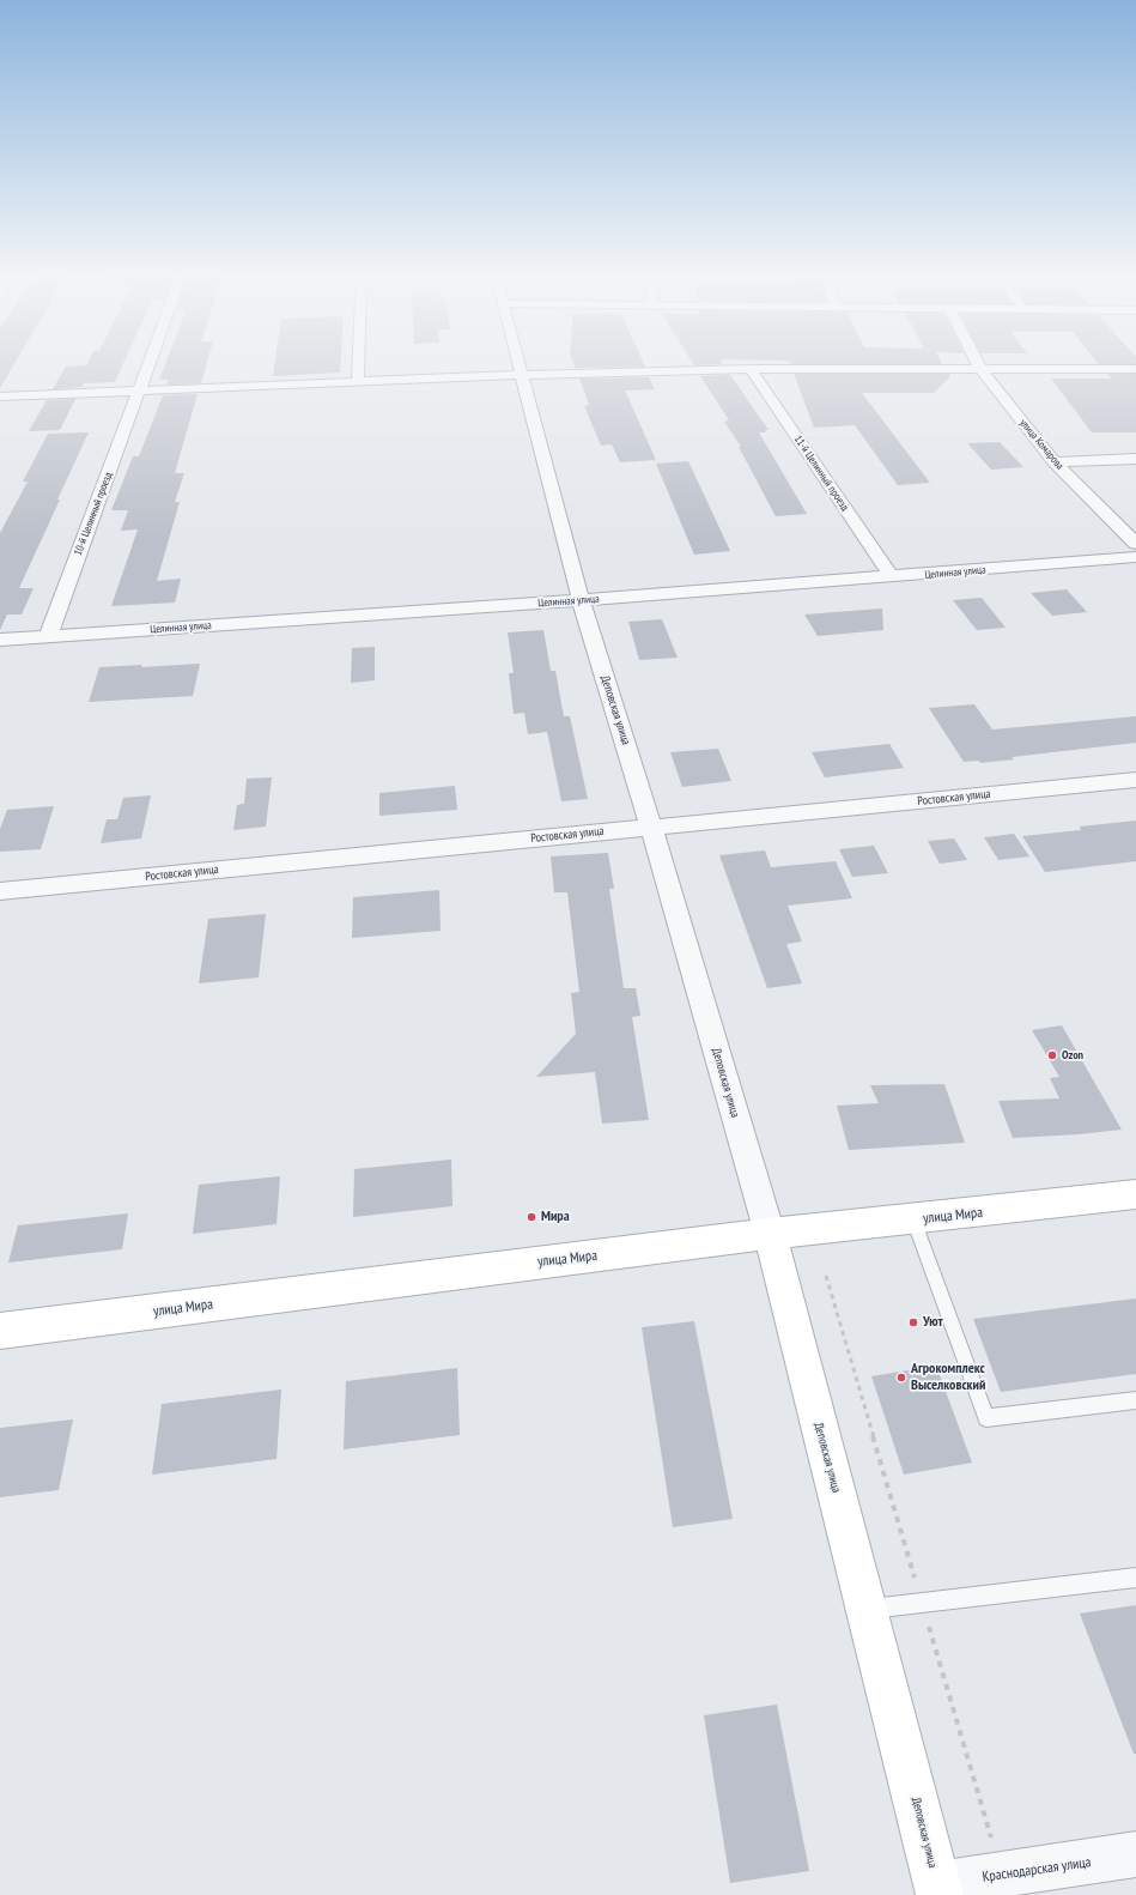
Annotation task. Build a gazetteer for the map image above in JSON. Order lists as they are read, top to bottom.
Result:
{
  "streets": {
    "street": [
      "улица Комарова",
      "11-й Целинный проезд",
      "10-й Целинный проезд",
      "Целинная улица",
      "Деповская улица",
      "Ростовская улица",
      "улица Мира",
      "Краснодарская улица"
    ]
  },
  "crossings": [
    ["11-й Целинный проезд", "Целинная улица"],
    ["10-й Целинный проезд", "Целинная улица"],
    ["Целинная улица", "Деповская улица"],
    ["Деповская улица", "Ростовская улица"],
    ["Деповская улица", "улица Мира"],
    ["Деповская улица", "Краснодарская улица"]
  ],
  "places": [
    "Ozon",
    "Мира",
    "Уют",
    "Агрокомплекс Выселковский"
  ]
}
